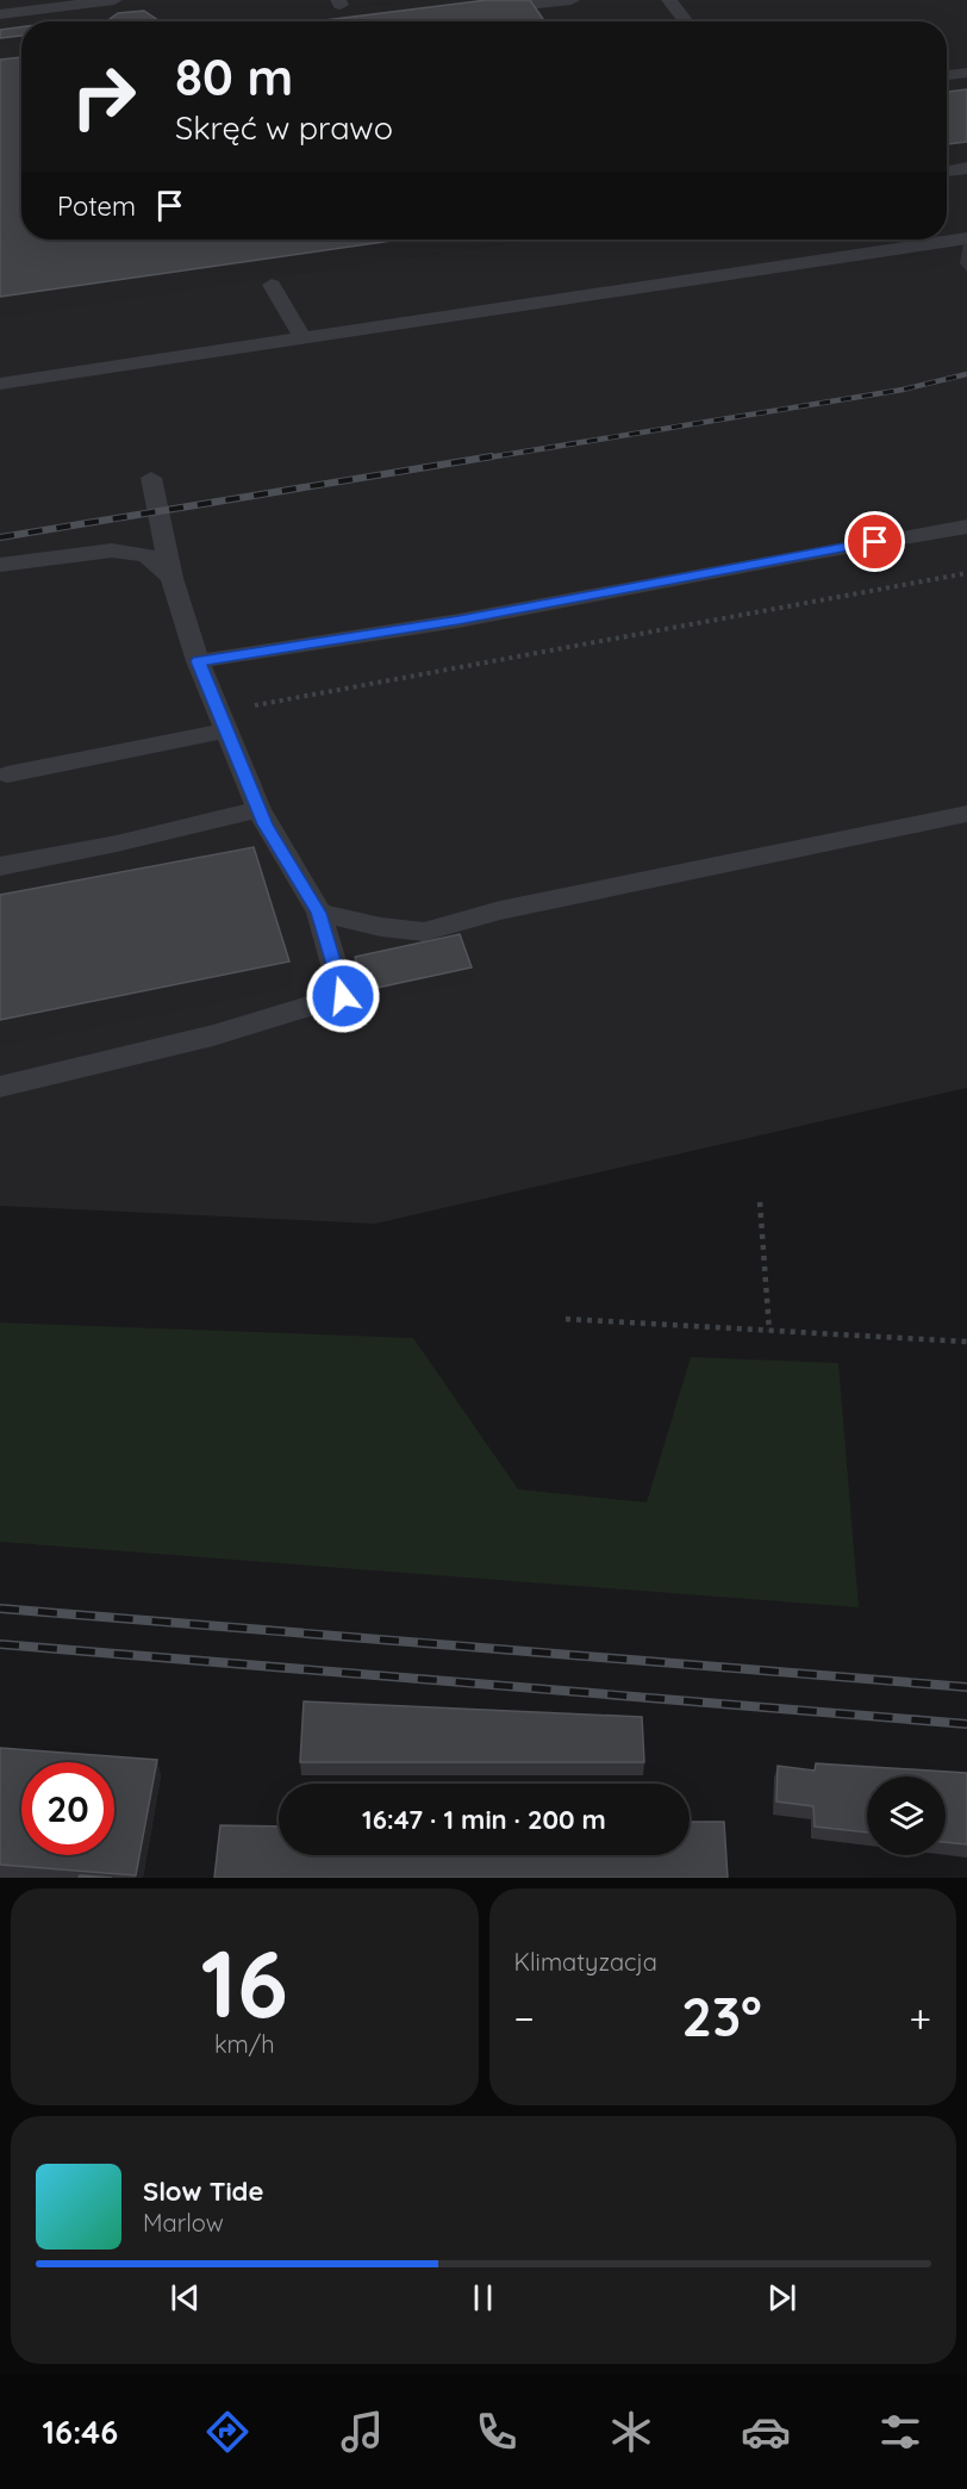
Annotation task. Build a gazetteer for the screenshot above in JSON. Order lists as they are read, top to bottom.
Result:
{
  "page": {
    "turn": ["80 m", "Skręć w prawo"],
    "then": "Potem",
    "limit": "20",
    "trip": "16:47 · 1 min · 200 m",
    "tile": [
      ["16", "km/h"],
      "Klimatyzacja"
    ],
    "heat": ["−", "23°", "+"],
    "song": ["Slow Tide", "Marlow"],
    "tabs": "16:46"
  }
}
